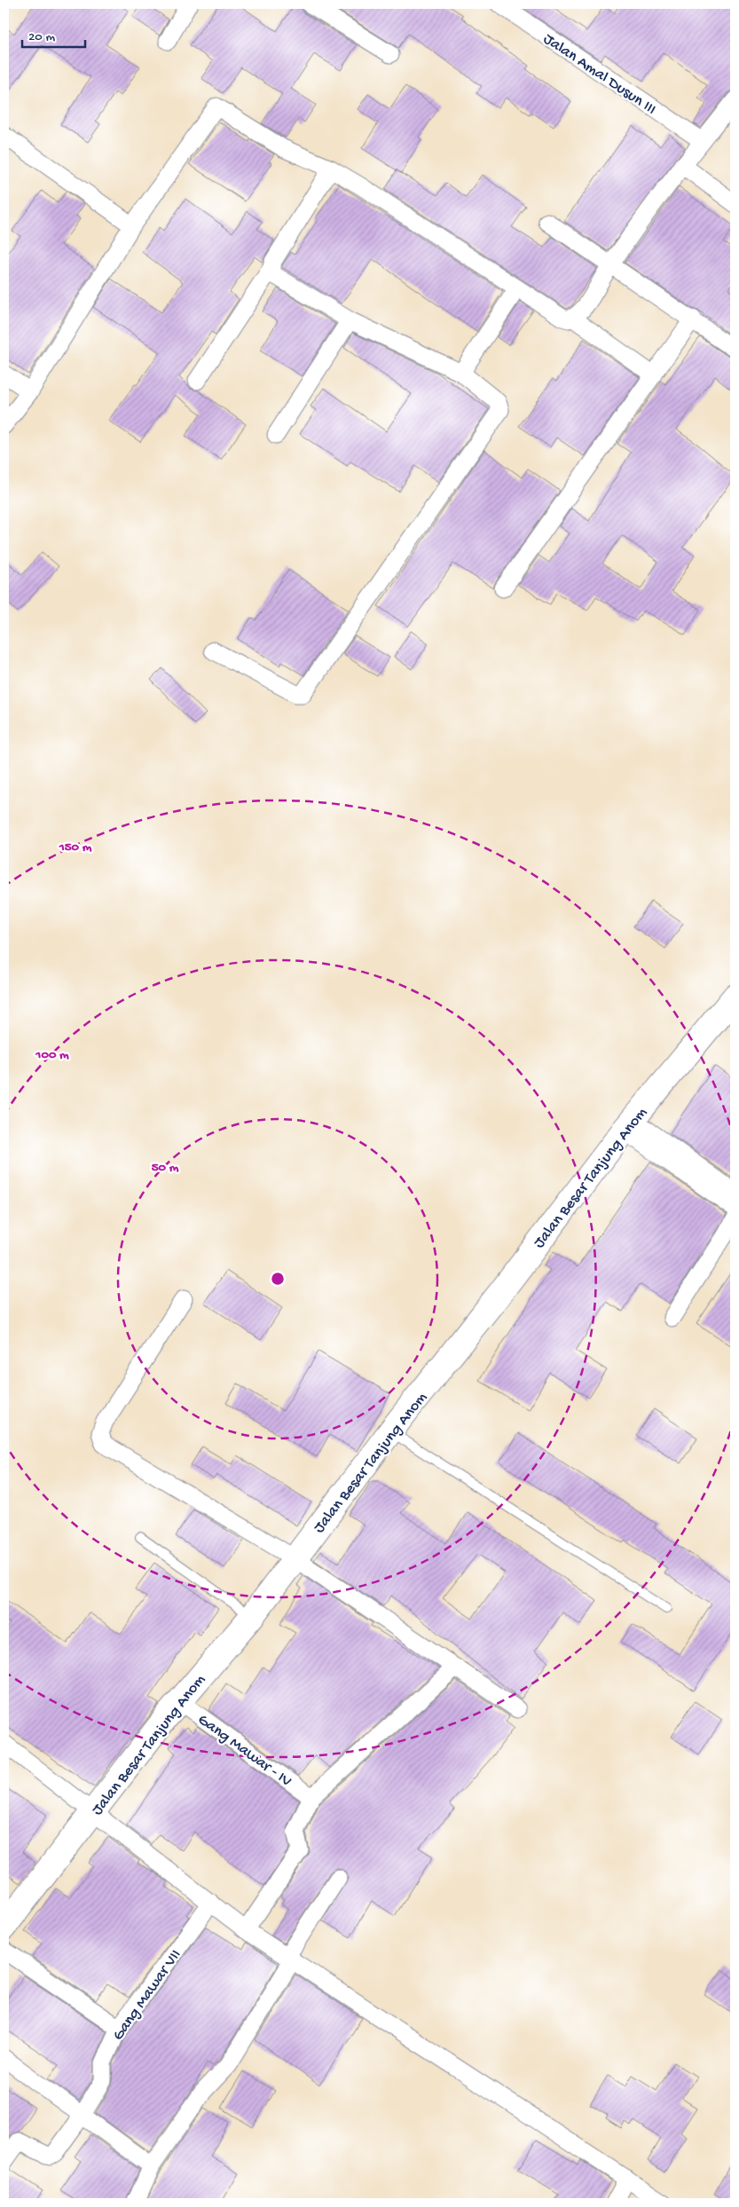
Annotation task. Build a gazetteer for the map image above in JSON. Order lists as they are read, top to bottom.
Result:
{
  "streets": {
    "main road": ["Jalan Besar Tanjung Anom"],
    "street": ["Jalan Amal Dusun III", "Gang Mawar - IV", "Gang Mawar VII"]
  },
  "crossings": [
    ["Jalan Besar Tanjung Anom", "Gang Mawar - IV"]
  ],
  "scale_bar": "20 m",
  "rings": ["150 m", "100 m", "50 m"]
}
